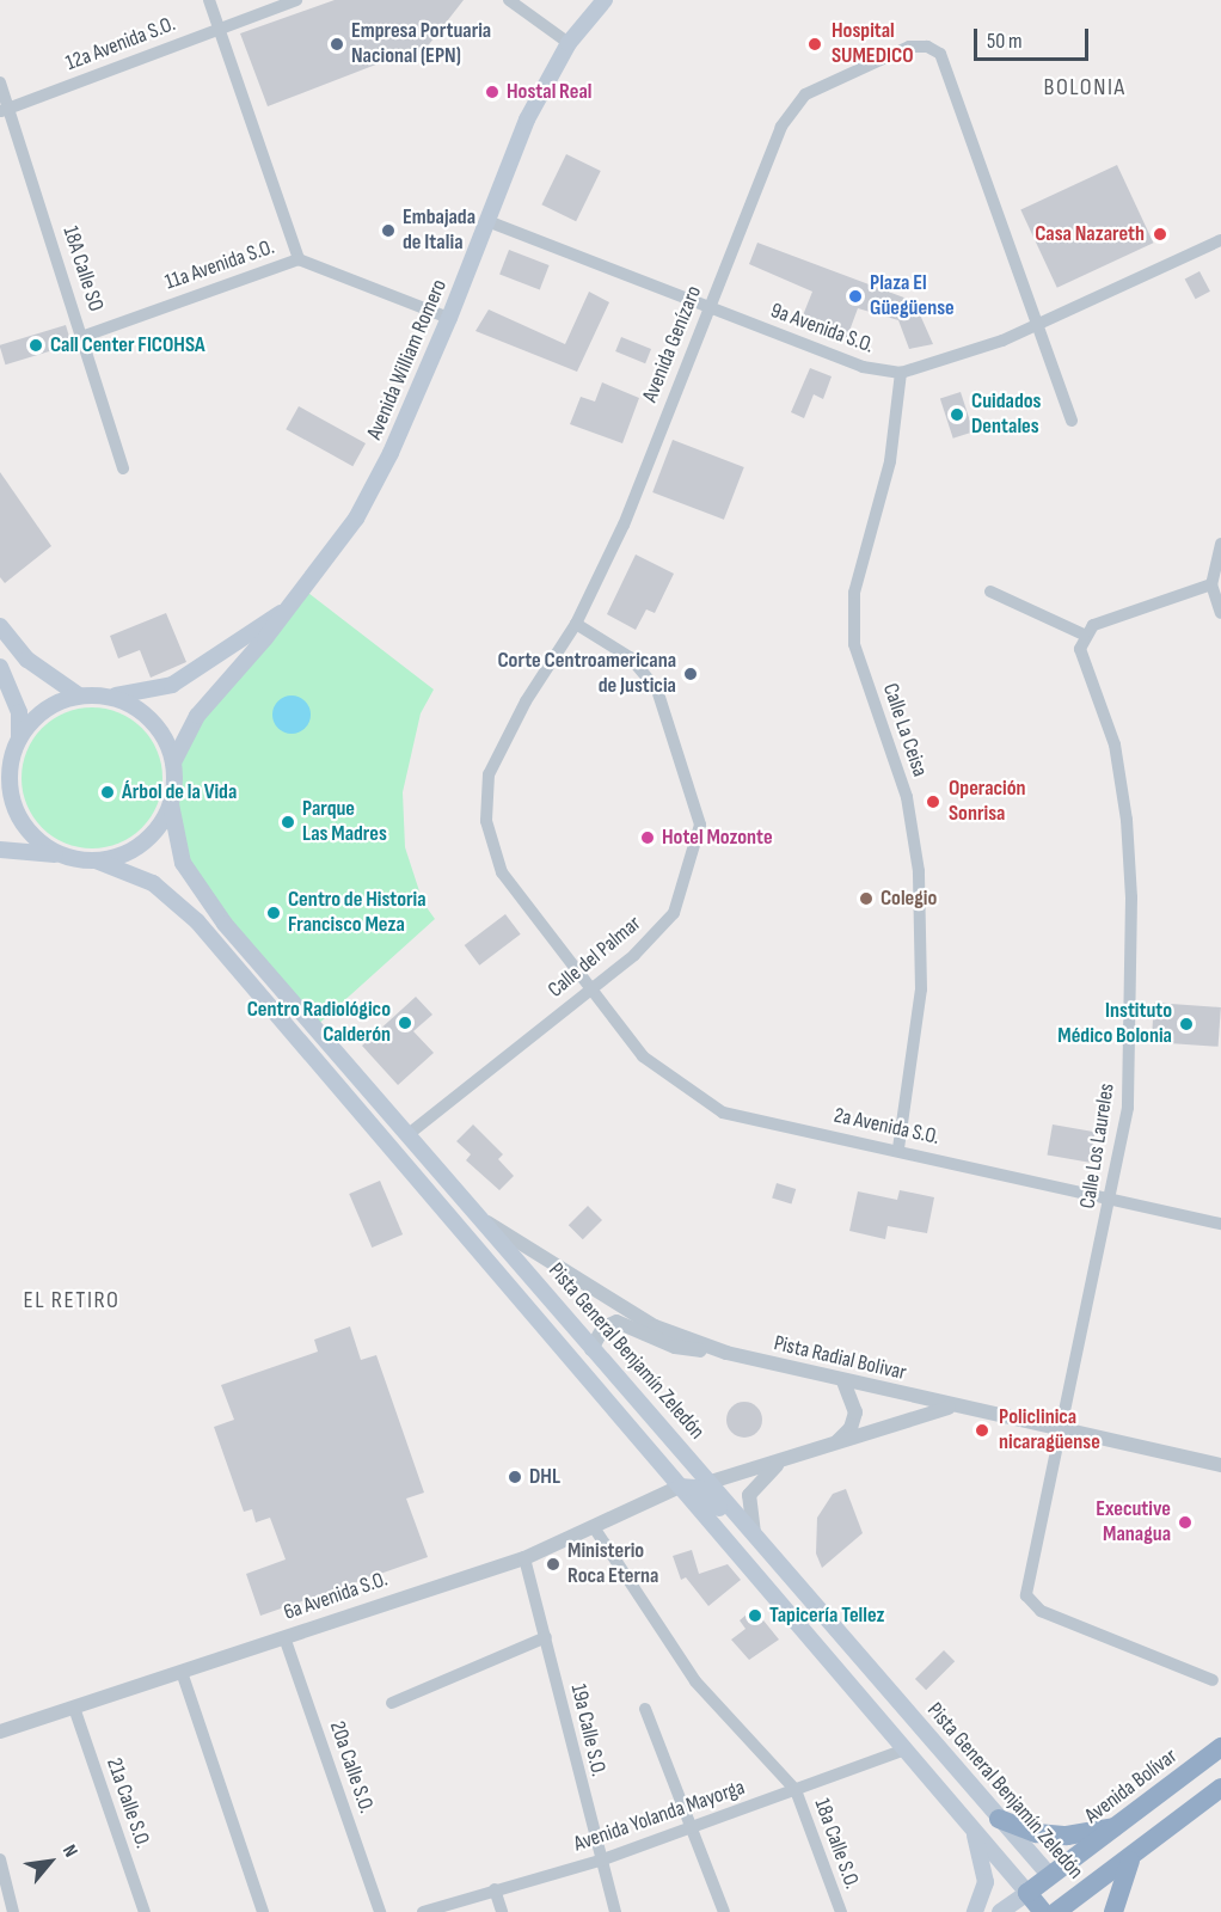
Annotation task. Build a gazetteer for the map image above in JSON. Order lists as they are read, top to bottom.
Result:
{
  "streets": {
    "highway": ["Pista General Benjamín Zeledón", "Avenida Bolívar"],
    "main road": ["Avenida William Romero"],
    "street": [
      "12a Avenida S.O.",
      "11a Avenida S.O.",
      "18A Calle SO",
      "9a Avenida S.O.",
      "Avenida Genízaro",
      "Calle La Ceisa",
      "Calle del Palmar",
      "2a Avenida S.O.",
      "Calle Los Laureles",
      "Pista Radial Bolivar",
      "6a Avenida S.O.",
      "19a Calle S.O.",
      "20a Calle S.O.",
      "21a Calle S.O.",
      "Avenida Yolanda Mayorga",
      "18a Calle S.O."
    ]
  },
  "crossings": [
    ["12a Avenida S.O.", "18A Calle SO"],
    ["11a Avenida S.O.", "18A Calle SO"],
    ["11a Avenida S.O.", "Avenida William Romero"],
    ["9a Avenida S.O.", "Avenida Genízaro"],
    ["9a Avenida S.O.", "Avenida William Romero"],
    ["9a Avenida S.O.", "Calle La Ceisa"],
    ["Avenida Genízaro", "Calle del Palmar"],
    ["Avenida Genízaro", "2a Avenida S.O."],
    ["Avenida William Romero", "Pista General Benjamín Zeledón"],
    ["Calle La Ceisa", "2a Avenida S.O."],
    ["Calle del Palmar", "2a Avenida S.O."],
    ["Calle del Palmar", "Pista General Benjamín Zeledón"],
    ["2a Avenida S.O.", "Calle Los Laureles"],
    ["Pista General Benjamín Zeledón", "Pista Radial Bolivar"],
    ["Pista General Benjamín Zeledón", "Avenida Bolívar"],
    ["6a Avenida S.O.", "19a Calle S.O."],
    ["6a Avenida S.O.", "20a Calle S.O."],
    ["6a Avenida S.O.", "21a Calle S.O."],
    ["19a Calle S.O.", "Avenida Yolanda Mayorga"],
    ["Avenida Yolanda Mayorga", "18a Calle S.O."]
  ],
  "districts": ["BOLONIA", "EL RETIRO"],
  "places": [
    "Empresa Portuaria Nacional (EPN)",
    "Hospital SUMEDICO",
    "Hostal Real",
    "Embajada de Italia",
    "Casa Nazareth",
    "Plaza El Güegüense",
    "Call Center FICOHSA",
    "Cuidados Dentales",
    "Corte Centroamericana de Justicia",
    "Árbol de la Vida",
    "Operación Sonrisa",
    "Parque Las Madres",
    "Hotel Mozonte",
    "Colegio",
    "Centro de Historia Francisco Meza",
    "Centro Radiológico Calderón",
    "Instituto Médico Bolonia",
    "Policlinica nicaragüense",
    "DHL",
    "Executive Managua",
    "Ministerio Roca Eterna",
    "Tapicería Tellez"
  ],
  "scale_bar": "50 m",
  "north": "top right"
}
